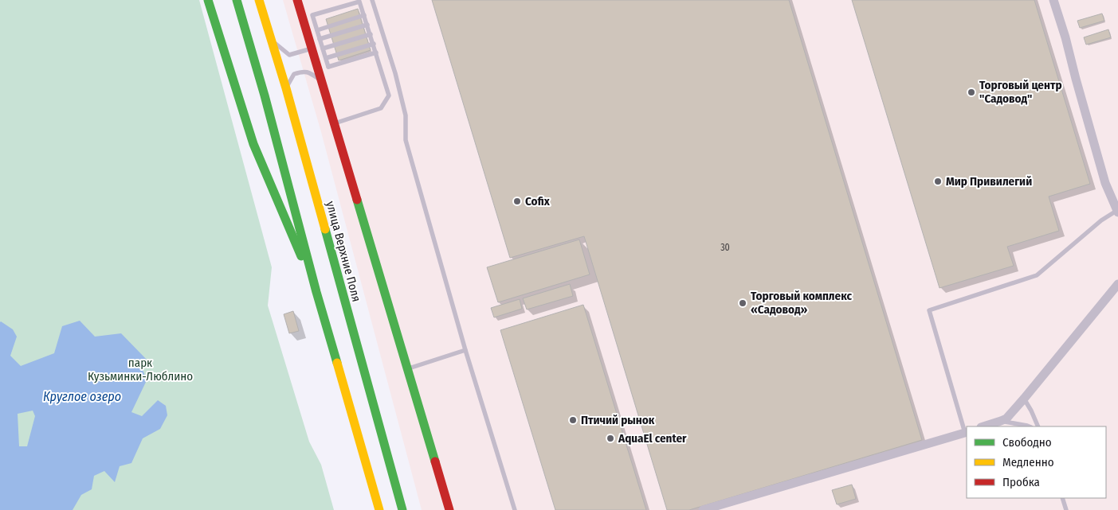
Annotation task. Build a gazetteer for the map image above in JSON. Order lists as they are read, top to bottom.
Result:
{
  "streets": {
    "main road": ["улица Верхние Поля"]
  },
  "water": ["Круглое озеро"],
  "parks": ["парк Кузьминки-Люблино"],
  "places": [
    "Торговый центр \"Садовод\"",
    "Мир Привилегий",
    "Cofix",
    "Торговый комплекс «Садовод»",
    "Птичий рынок",
    "AquaEl center"
  ],
  "house_numbers": ["30"],
  "legend": ["Свободно", "Медленно", "Пробка"]
}
